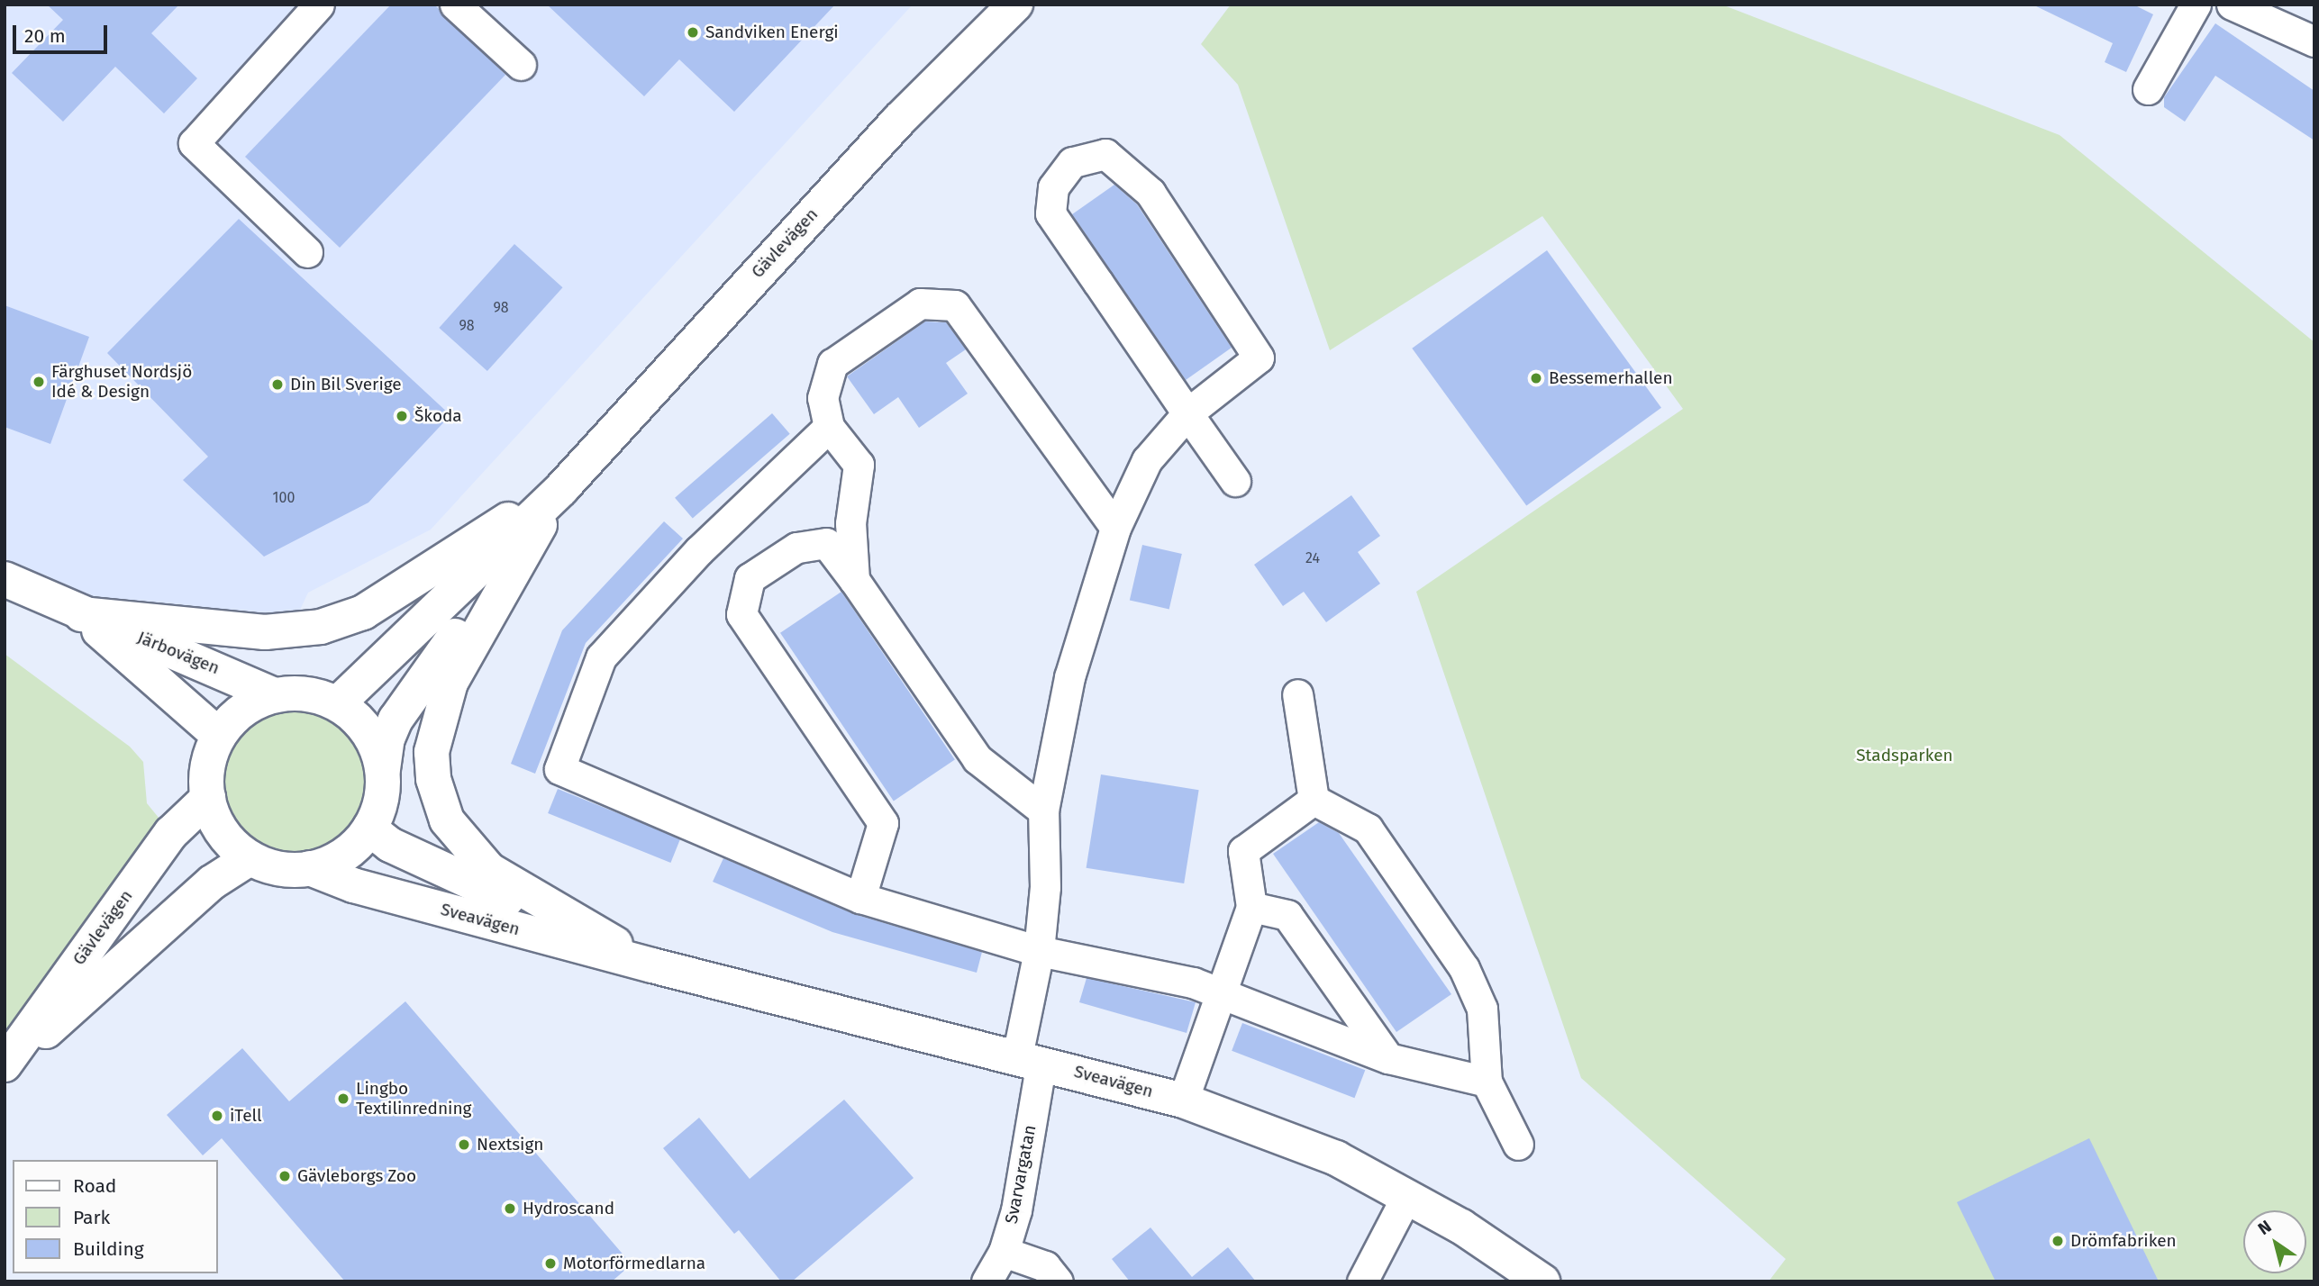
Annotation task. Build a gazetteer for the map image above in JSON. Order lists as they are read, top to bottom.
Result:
{
  "streets": {
    "main road": ["Gävlevägen", "Järbovägen", "Sveavägen"],
    "street": ["Svarvargatan"]
  },
  "crossings": [
    ["Gävlevägen", "Järbovägen"],
    ["Gävlevägen", "Sveavägen"],
    ["Järbovägen", "Sveavägen"],
    ["Sveavägen", "Svarvargatan"]
  ],
  "parks": ["Stadsparken"],
  "places": [
    "Sandviken Energi",
    "Bessemerhallen",
    "Färghuset Nordsjö Idé & Design",
    "Din Bil Sverige",
    "Škoda",
    "Lingbo Textilinredning",
    "iTell",
    "Nextsign",
    "Gävleborgs Zoo",
    "Hydroscand",
    "Drömfabriken",
    "Motorförmedlarna"
  ],
  "house_numbers": [
    "98",
    "98",
    "100",
    "24"
  ],
  "legend": ["Road", "Park", "Building"],
  "scale_bar": "20 m",
  "north": "top left"
}
